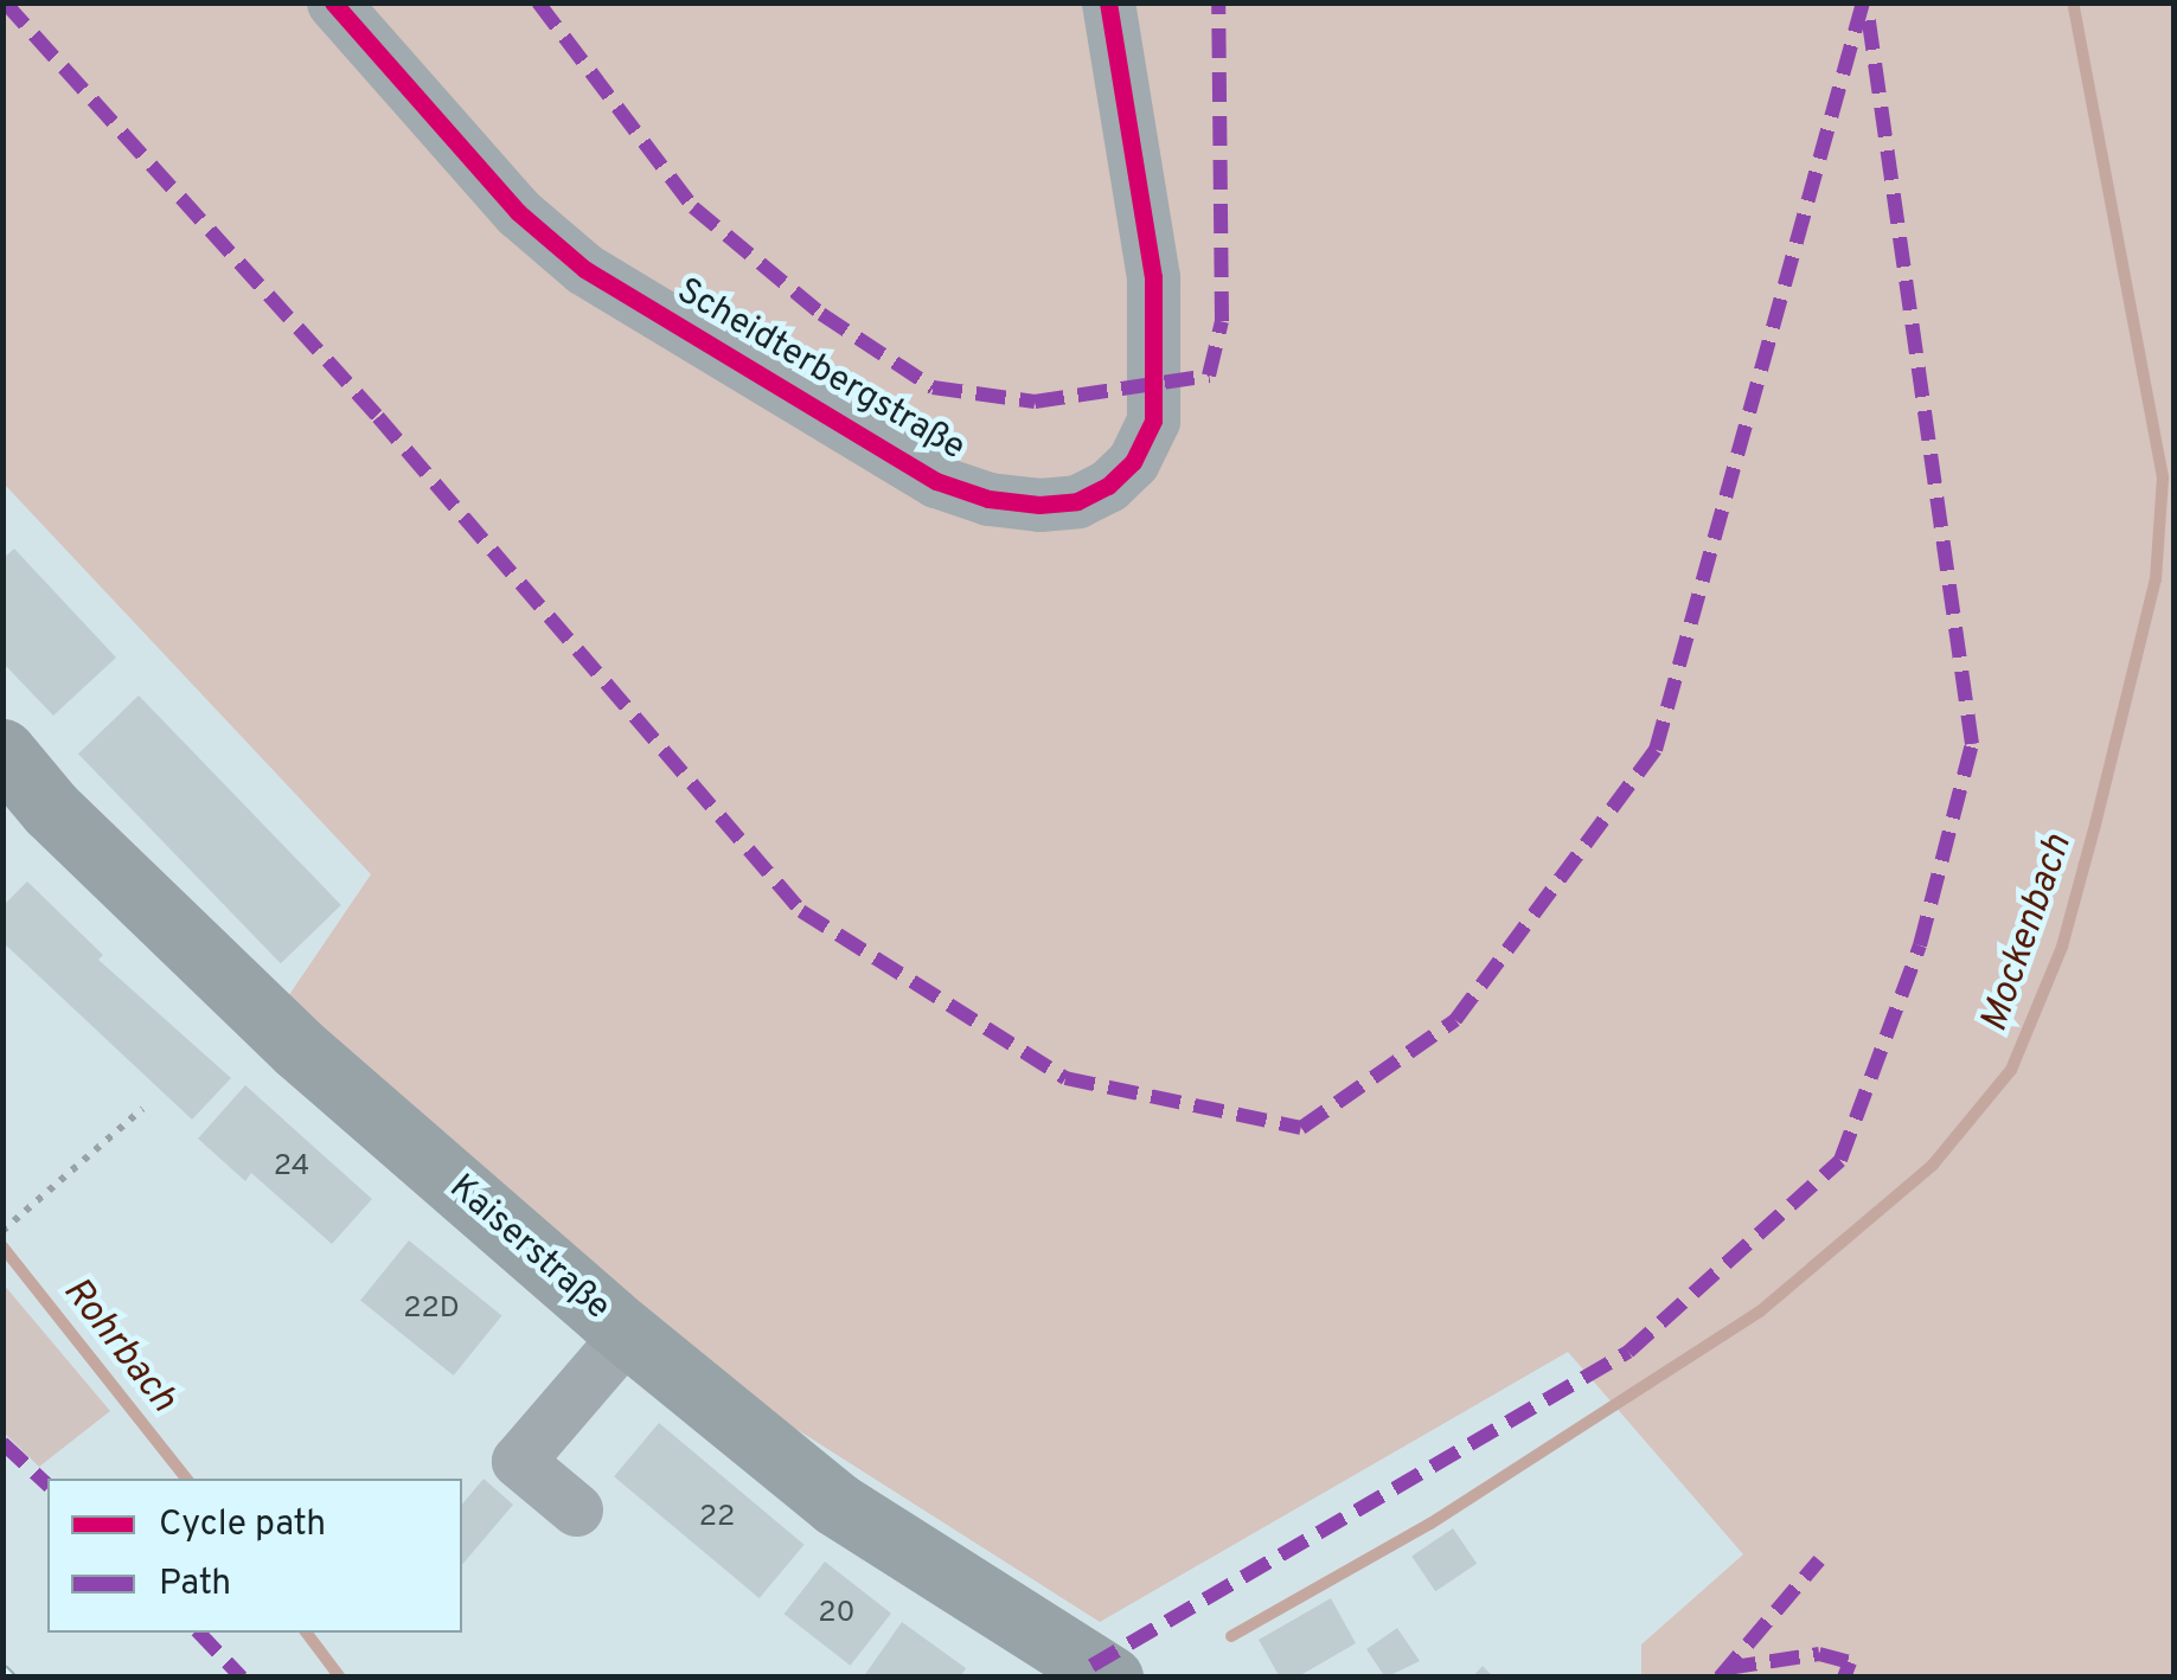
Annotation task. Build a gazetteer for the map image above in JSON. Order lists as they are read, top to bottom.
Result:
{
  "streets": {
    "main road": ["Kaiserstraße"],
    "street": ["Scheidterbergstraße"]
  },
  "water": ["Mockenbach", "Rohrbach"],
  "house_numbers": [
    "24",
    "22D",
    "22",
    "20"
  ],
  "legend": ["Cycle path", "Path"]
}
